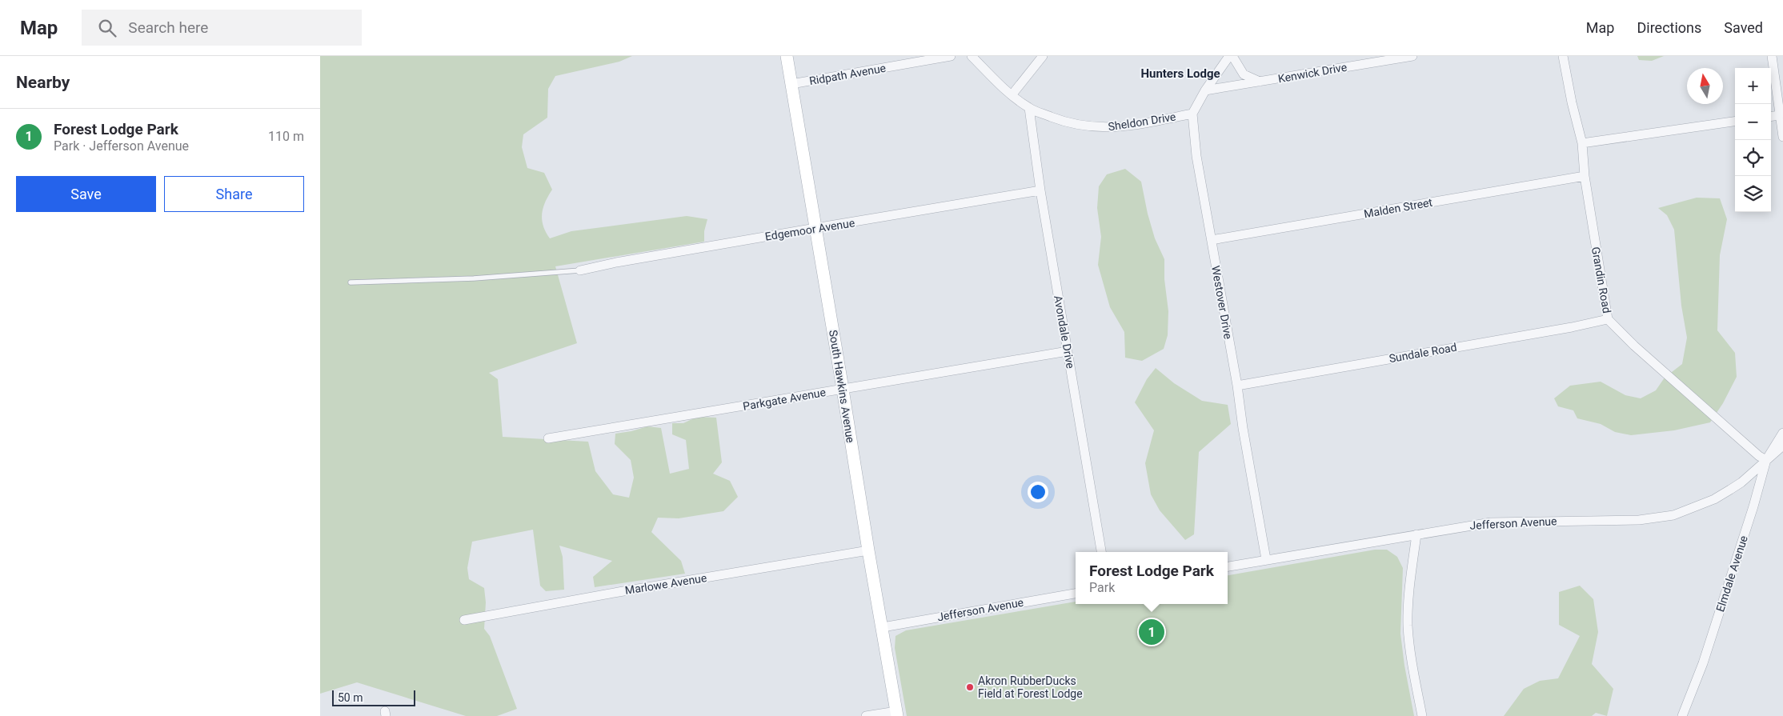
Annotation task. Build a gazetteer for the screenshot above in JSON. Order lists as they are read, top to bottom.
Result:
{
  "streets": {
    "main road": ["South Hawkins Avenue"],
    "street": [
      "Kenwick Drive",
      "Ridpath Avenue",
      "Sheldon Drive",
      "Malden Street",
      "Edgemoor Avenue",
      "Grandin Road",
      "Westover Drive",
      "Avondale Drive",
      "Sundale Road",
      "Parkgate Avenue",
      "Jefferson Avenue",
      "Elmdale Avenue",
      "Marlowe Avenue"
    ]
  },
  "crossings": [
    ["Ridpath Avenue", "South Hawkins Avenue"],
    ["Sheldon Drive", "Westover Drive"],
    ["Sheldon Drive", "Avondale Drive"],
    ["Malden Street", "Grandin Road"],
    ["Malden Street", "Westover Drive"],
    ["Edgemoor Avenue", "Avondale Drive"],
    ["Edgemoor Avenue", "South Hawkins Avenue"],
    ["Grandin Road", "Sundale Road"],
    ["Grandin Road", "Jefferson Avenue"],
    ["Grandin Road", "Elmdale Avenue"],
    ["Westover Drive", "Sundale Road"],
    ["Westover Drive", "Jefferson Avenue"],
    ["Avondale Drive", "Parkgate Avenue"],
    ["South Hawkins Avenue", "Parkgate Avenue"],
    ["South Hawkins Avenue", "Jefferson Avenue"],
    ["South Hawkins Avenue", "Marlowe Avenue"],
    ["Jefferson Avenue", "Elmdale Avenue"]
  ],
  "districts": ["Hunters Lodge"],
  "places": ["Akron RubberDucks Field at Forest Lodge"],
  "scale_bar": "50 m",
  "north": "top",
  "page": {
    "header": "Map",
    "search": "Search here",
    "nav": ["Map", "Directions", "Saved"],
    "heading": "Nearby",
    "map_buttons": ["+", "−"],
    "list": [
      {
        "mark": "1",
        "name": "Forest Lodge Park",
        "note": "Park · Jefferson Avenue",
        "value": "110 m"
      }
    ],
    "buttons": ["Save", "Share"],
    "popup": ["Forest Lodge Park", "Park"],
    "pins": "1",
    "scale": "50 m"
  }
}
